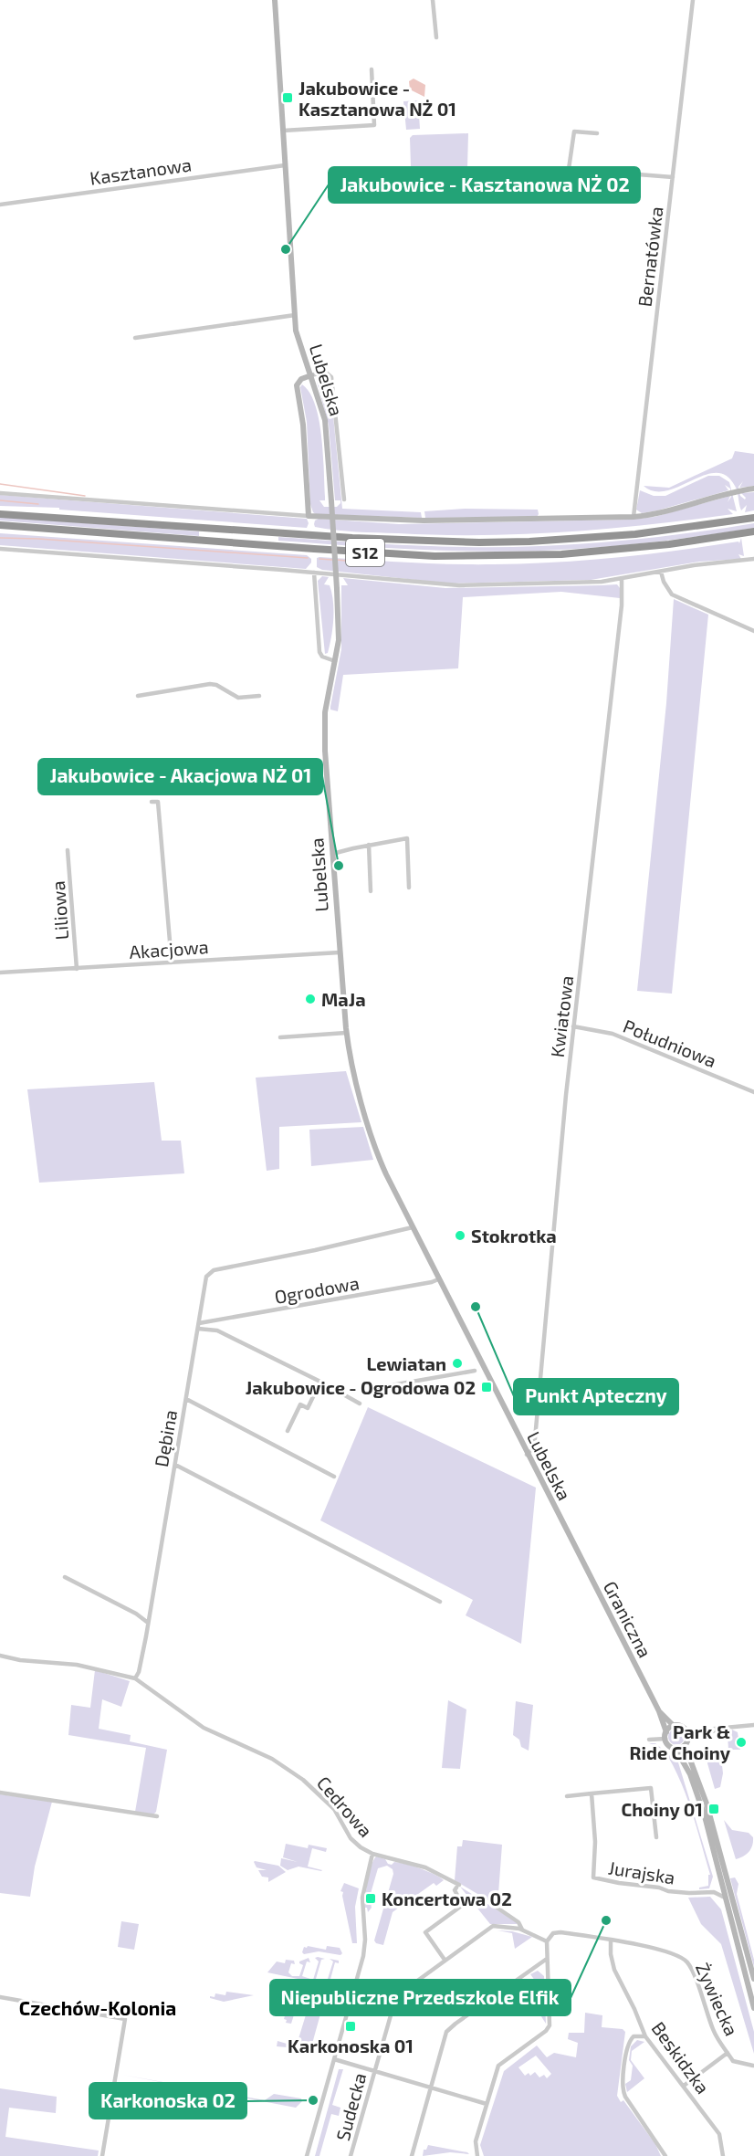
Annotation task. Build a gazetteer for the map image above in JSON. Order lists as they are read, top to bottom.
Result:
{
  "streets": {
    "highway": ["S12"],
    "street": [
      "Kasztanowa",
      "Bernatówka",
      "Lubelska",
      "Liliowa",
      "Akacjowa",
      "Kwiatowa",
      "Południowa",
      "Ogrodowa",
      "Dębina",
      "Graniczna",
      "Cedrowa",
      "Jurajska",
      "Żywiecka",
      "Beskidzka",
      "Sudecka"
    ]
  },
  "crossings": [
    ["Kasztanowa", "Lubelska"],
    ["Lubelska", "Akacjowa"],
    ["Lubelska", "Kwiatowa"],
    ["Lubelska", "Ogrodowa"],
    ["Lubelska", "Dębina"],
    ["Lubelska", "Graniczna"],
    ["Liliowa", "Akacjowa"],
    ["Kwiatowa", "Południowa"],
    ["Ogrodowa", "Dębina"],
    ["Dębina", "Cedrowa"],
    ["Cedrowa", "Sudecka"],
    ["Żywiecka", "Beskidzka"],
    ["Żywiecka", "Sudecka"]
  ],
  "districts": ["Czechów-Kolonia"],
  "places": {
    "transit": [
      "Jakubowice - Kasztanowa NŻ 01",
      "Jakubowice - Ogrodowa 02",
      "Choiny 01",
      "Koncertowa 02",
      "Karkonoska 01"
    ],
    "other": [
      "Jakubowice - Kasztanowa NŻ 02",
      "Jakubowice - Akacjowa NŻ 01",
      "MaJa",
      "Stokrotka",
      "Punkt Apteczny",
      "Lewiatan",
      "Park & Ride Choiny",
      "Niepubliczne Przedszkole Elfik",
      "Karkonoska 02"
    ]
  }
}
